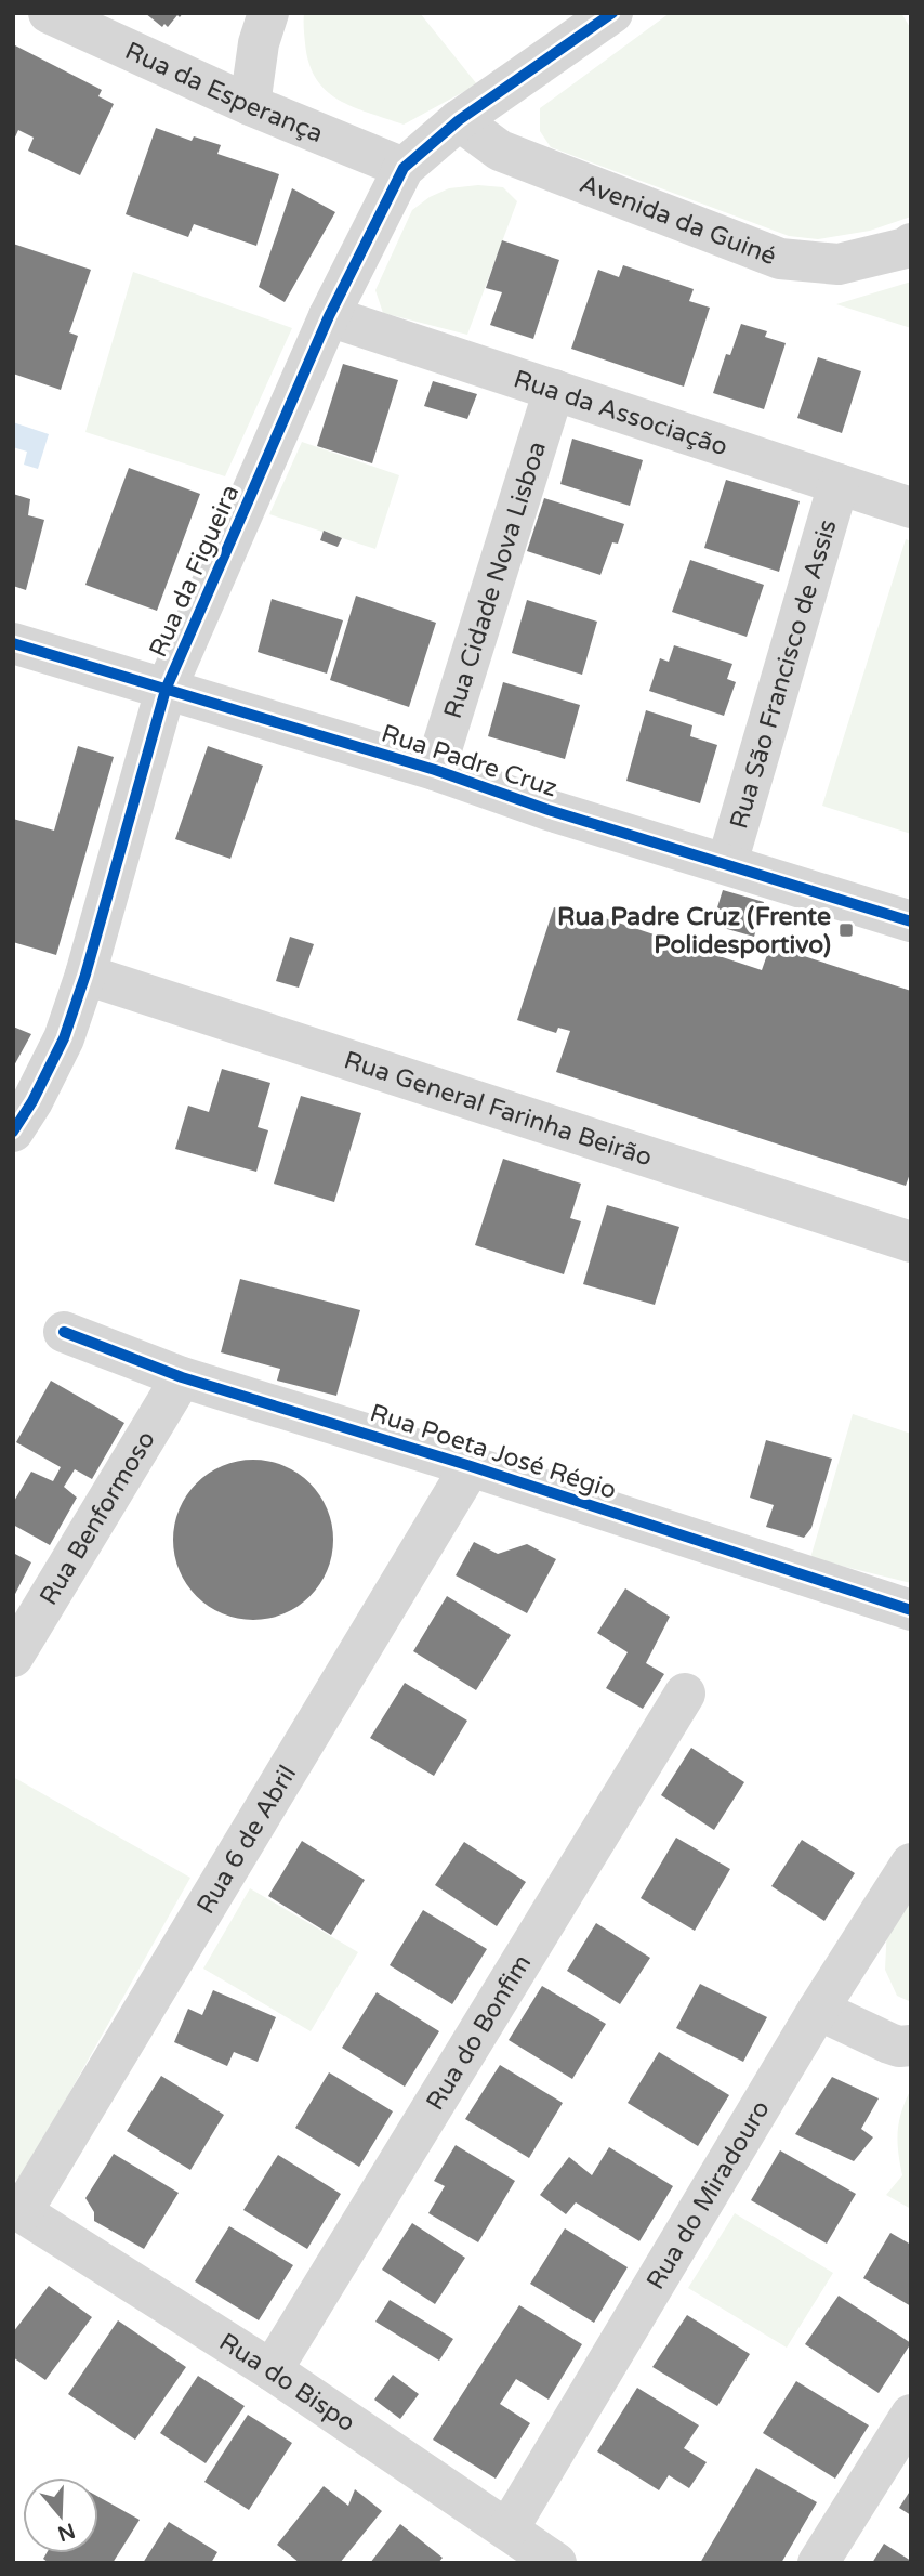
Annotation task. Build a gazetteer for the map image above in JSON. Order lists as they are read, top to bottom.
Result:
{
  "streets": {
    "street": [
      "Rua da Esperança",
      "Avenida da Guiné",
      "Rua da Associação",
      "Rua da Figueira",
      "Rua Cidade Nova Lisboa",
      "Rua São Francisco de Assis",
      "Rua Padre Cruz",
      "Rua General Farinha Beirão",
      "Rua Poeta José Régio",
      "Rua Benformoso",
      "Rua 6 de Abril",
      "Rua do Bonfim",
      "Rua do Miradouro",
      "Rua do Bispo"
    ]
  },
  "crossings": [
    ["Rua da Esperança", "Rua da Figueira"],
    ["Rua da Associação", "Rua da Figueira"],
    ["Rua da Associação", "Rua Cidade Nova Lisboa"],
    ["Rua da Associação", "Rua São Francisco de Assis"],
    ["Rua da Figueira", "Rua Padre Cruz"],
    ["Rua da Figueira", "Rua General Farinha Beirão"],
    ["Rua Cidade Nova Lisboa", "Rua Padre Cruz"],
    ["Rua São Francisco de Assis", "Rua Padre Cruz"],
    ["Rua Poeta José Régio", "Rua Benformoso"],
    ["Rua Poeta José Régio", "Rua 6 de Abril"],
    ["Rua 6 de Abril", "Rua do Bispo"],
    ["Rua do Bonfim", "Rua do Bispo"],
    ["Rua do Miradouro", "Rua do Bispo"]
  ],
  "places": {
    "transit": ["Rua Padre Cruz (Frente Polidesportivo)"]
  },
  "north": "bottom"
}
